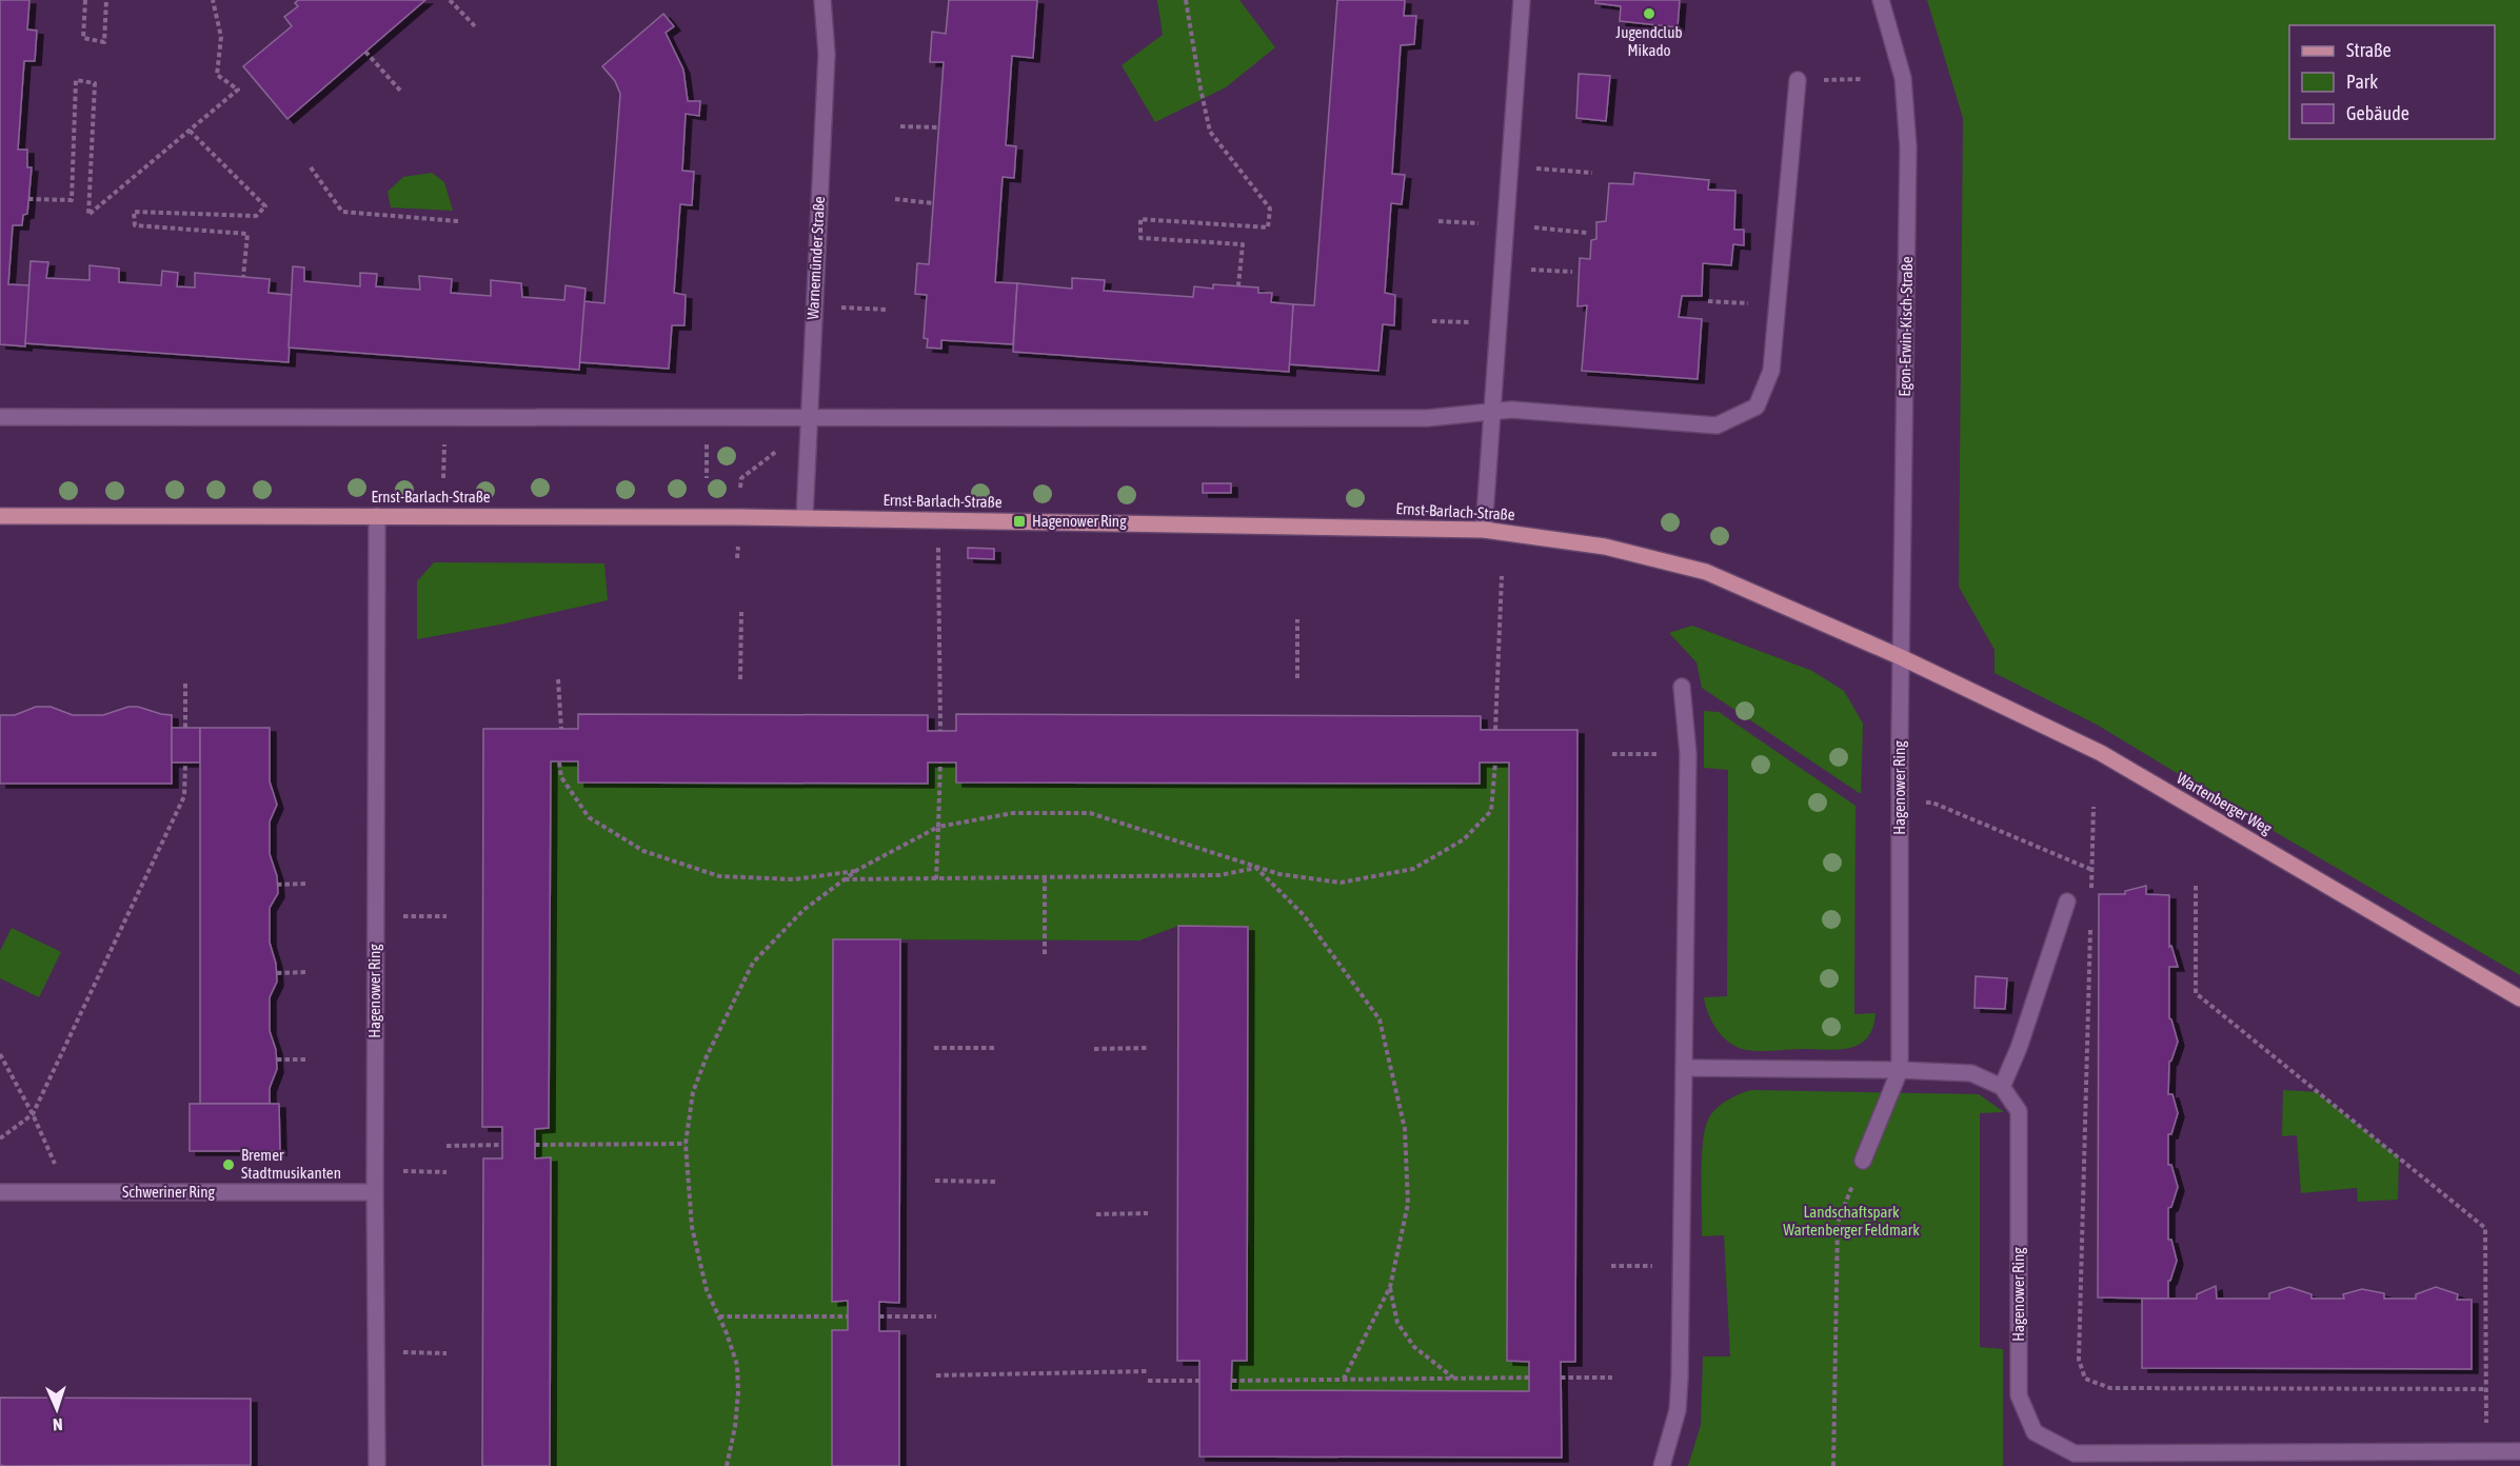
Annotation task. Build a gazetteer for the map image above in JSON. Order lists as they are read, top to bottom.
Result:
{
  "streets": {
    "main road": ["Ernst-Barlach-Straße", "Wartenberger Weg"],
    "street": [
      "Warnemünder Straße",
      "Egon-Erwin-Kisch-Straße",
      "Hagenower Ring",
      "Schweriner Ring"
    ]
  },
  "crossings": [
    ["Warnemünder Straße", "Ernst-Barlach-Straße"],
    ["Egon-Erwin-Kisch-Straße", "Ernst-Barlach-Straße"],
    ["Egon-Erwin-Kisch-Straße", "Hagenower Ring"],
    ["Egon-Erwin-Kisch-Straße", "Wartenberger Weg"],
    ["Ernst-Barlach-Straße", "Hagenower Ring"],
    ["Ernst-Barlach-Straße", "Wartenberger Weg"],
    ["Hagenower Ring", "Wartenberger Weg"],
    ["Hagenower Ring", "Schweriner Ring"]
  ],
  "parks": ["Landschaftspark Wartenberger Feldmark"],
  "places": {
    "other": ["Jugendclub Mikado", "Bremer Stadtmusikanten"],
    "transit": ["Hagenower Ring"]
  },
  "legend": ["Straße", "Park", "Gebäude"],
  "north": "bottom"
}
